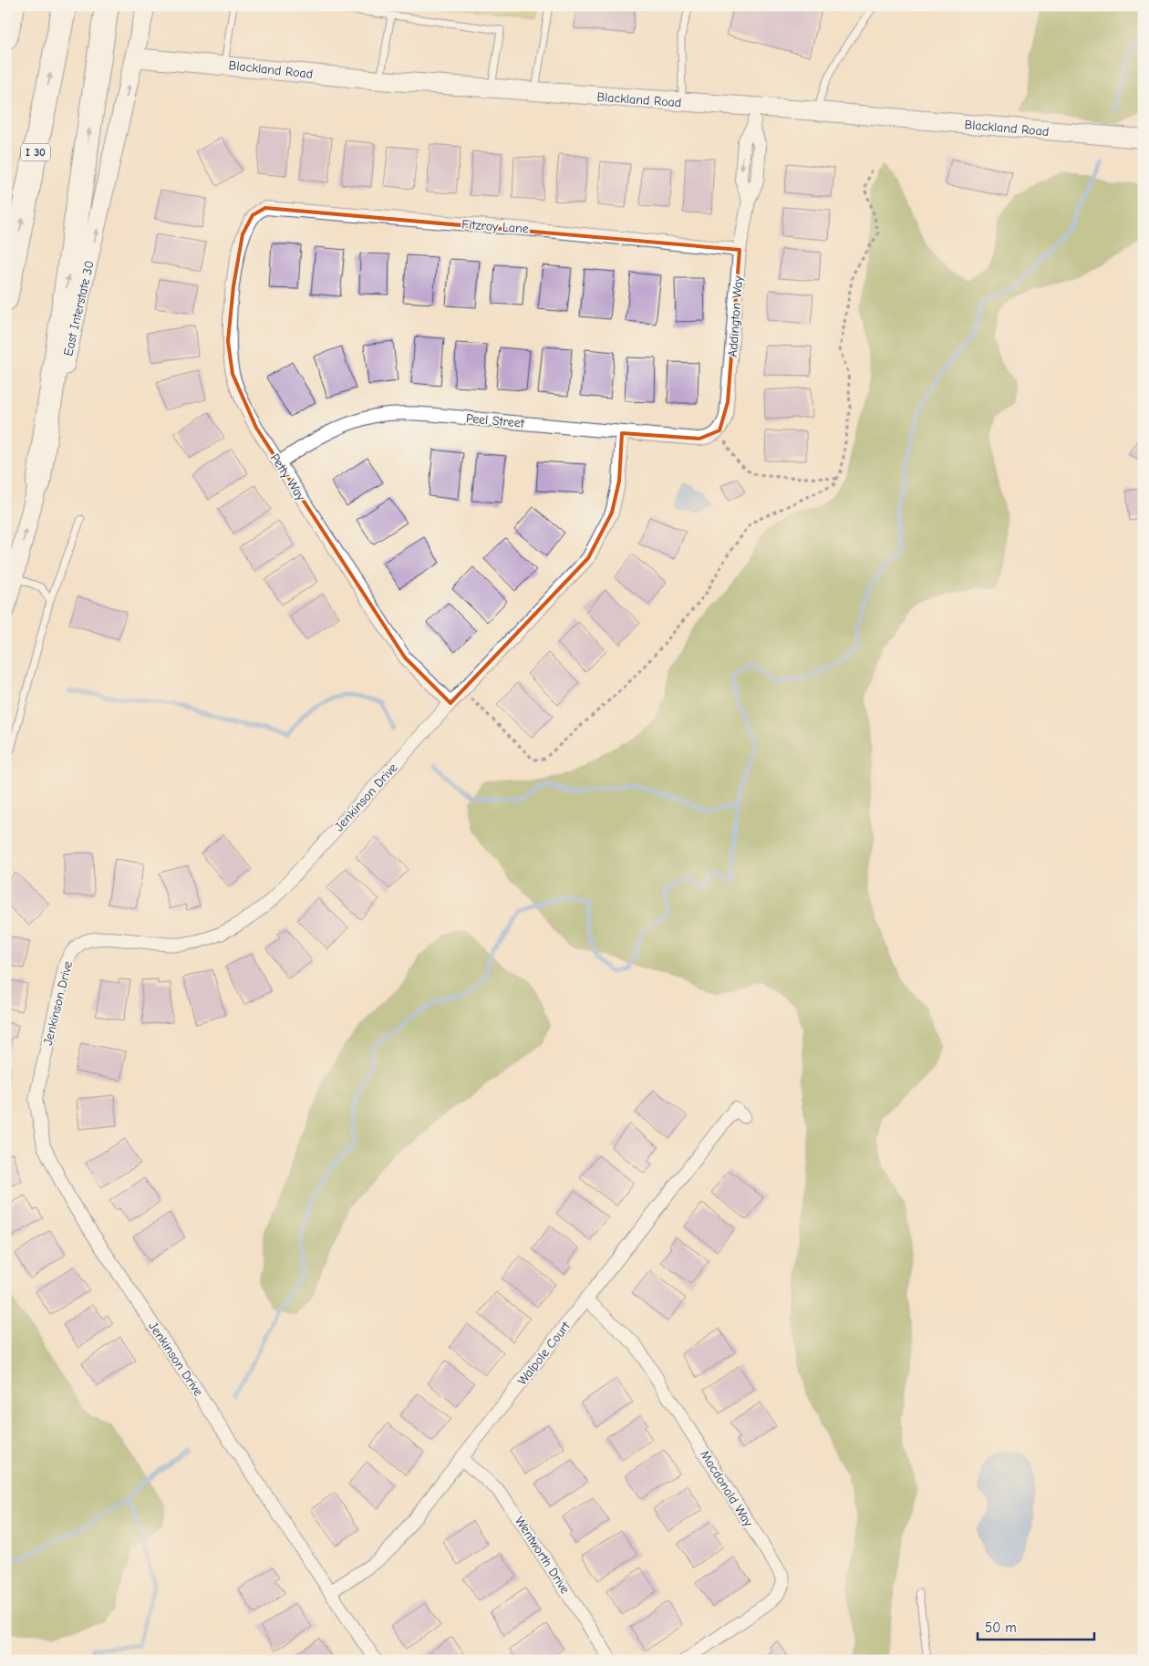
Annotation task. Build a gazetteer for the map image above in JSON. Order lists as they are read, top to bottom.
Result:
{
  "streets": {
    "highway": ["I 30"],
    "street": [
      "Blackland Road",
      "Fitzroy Lane",
      "East Interstate 30",
      "Addington Way",
      "Peel Street",
      "Petty Way",
      "Jenkinson Drive",
      "Walpole Court",
      "Macdonald Way",
      "Wentworth Drive"
    ]
  },
  "crossings": [
    ["Blackland Road", "East Interstate 30"],
    ["Blackland Road", "Addington Way"],
    ["Fitzroy Lane", "Addington Way"],
    ["Fitzroy Lane", "Petty Way"],
    ["Addington Way", "Peel Street"],
    ["Peel Street", "Petty Way"],
    ["Peel Street", "Jenkinson Drive"],
    ["Petty Way", "Jenkinson Drive"],
    ["Jenkinson Drive", "Walpole Court"],
    ["Walpole Court", "Macdonald Way"],
    ["Walpole Court", "Wentworth Drive"]
  ],
  "one_way": ["East Interstate 30"],
  "scale_bar": "50 m"
}
